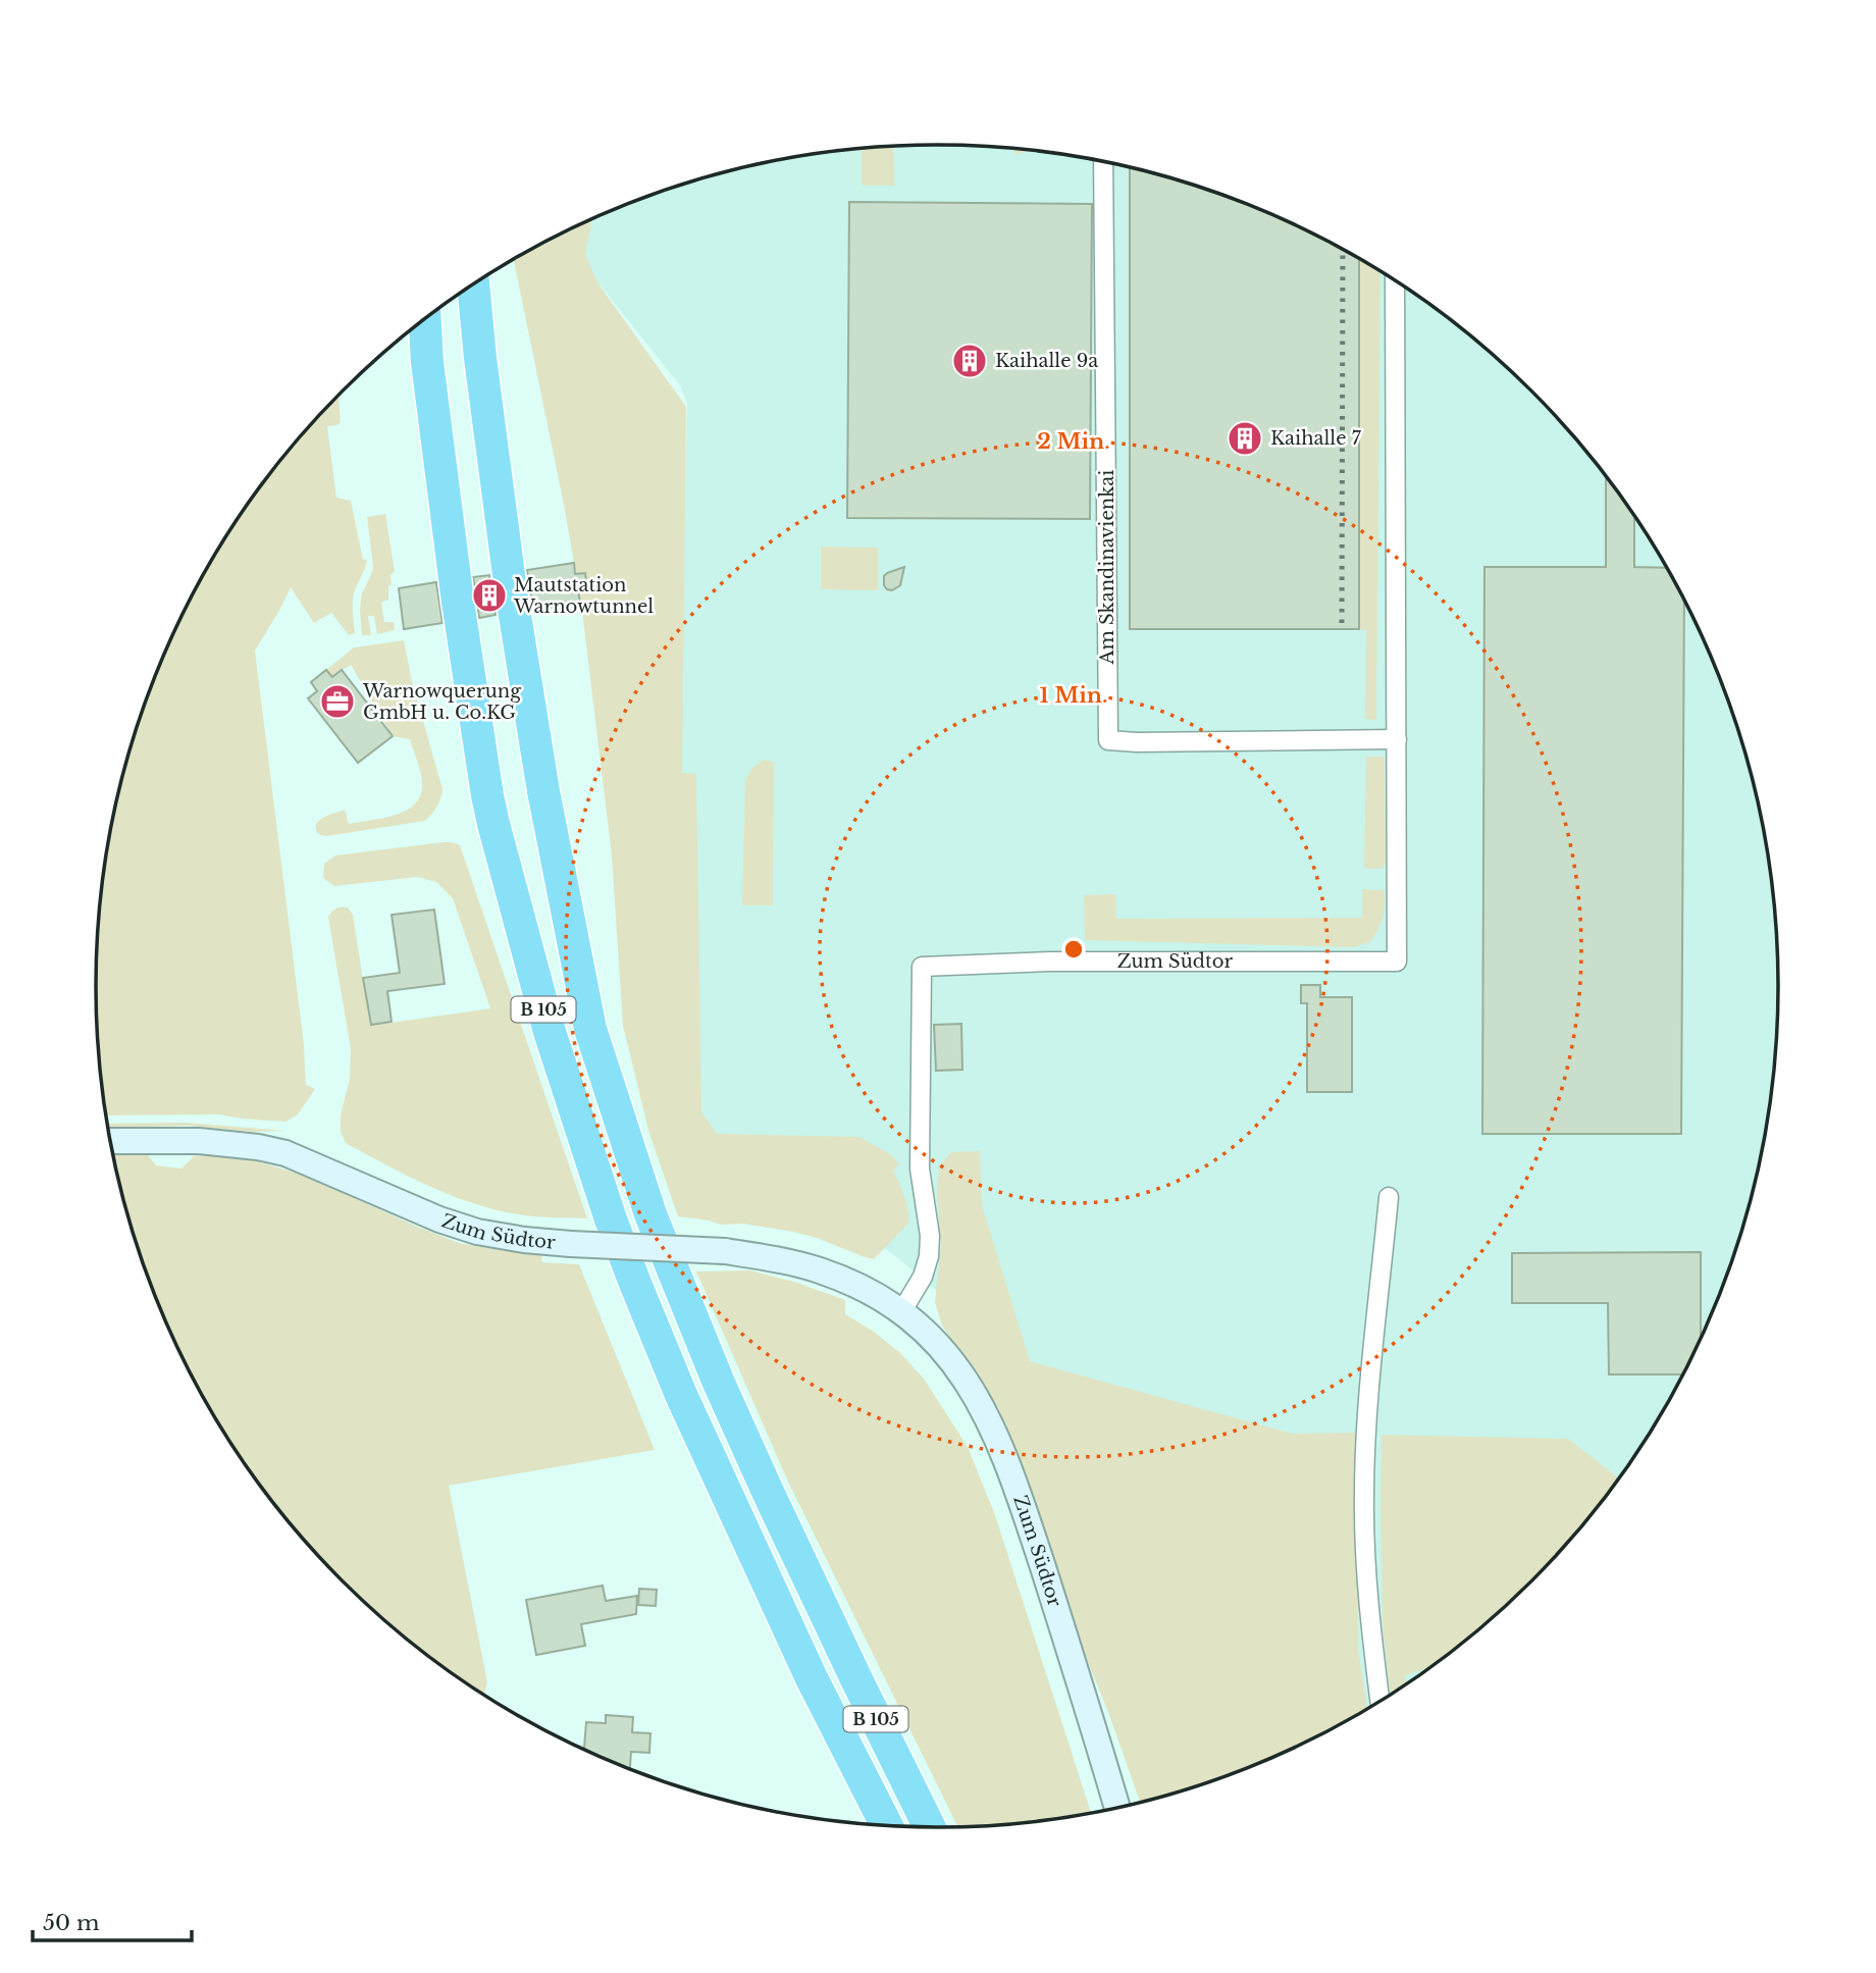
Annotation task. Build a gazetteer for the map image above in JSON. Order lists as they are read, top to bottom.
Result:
{
  "streets": {
    "highway": ["B 105"],
    "street": ["Am Skandinavienkai", "Zum Südtor"]
  },
  "crossings": [
    ["Am Skandinavienkai", "Zum Südtor"]
  ],
  "places": {
    "building": ["Kaihalle 9a", "Kaihalle 7", "Mautstation Warnowtunnel"],
    "office": ["Warnowquerung GmbH u. Co.KG"]
  },
  "scale_bar": "50 m",
  "rings": ["2 Min.", "1 Min."]
}
